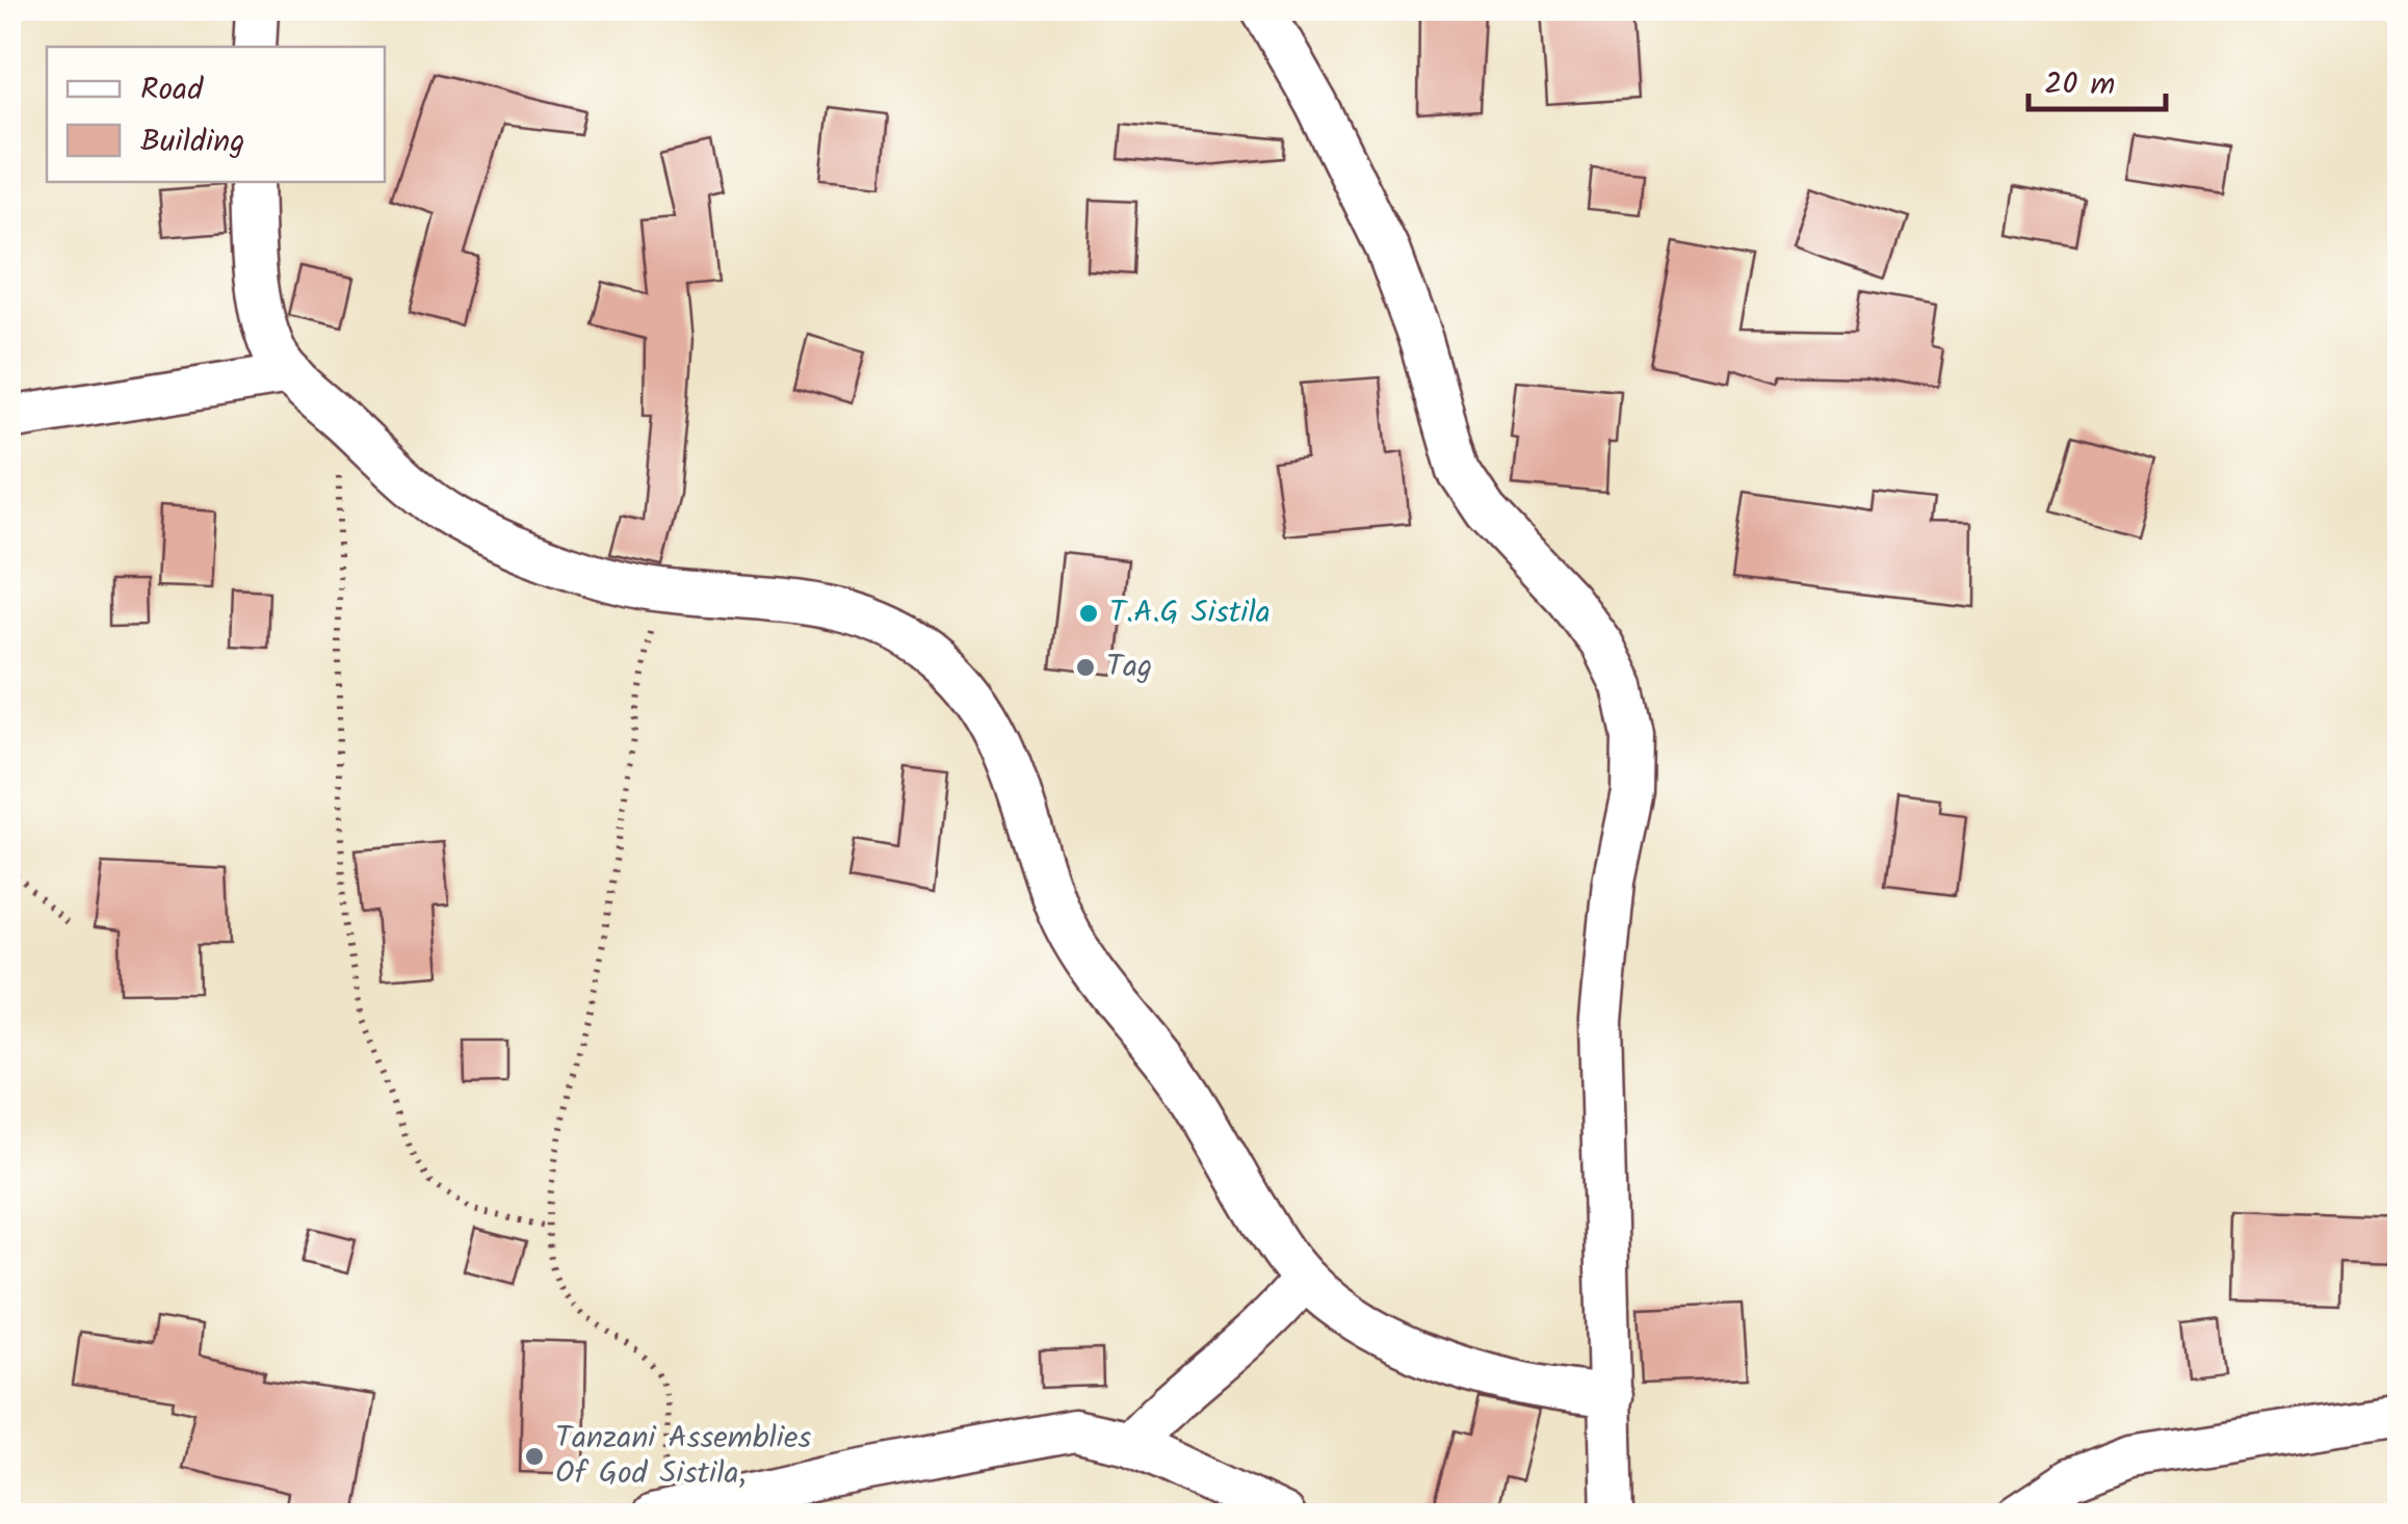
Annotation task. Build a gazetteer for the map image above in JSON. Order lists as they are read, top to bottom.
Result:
{
  "places": ["T.A.G Sistila", "Tag", "Tanzani Assemblies Of God Sistila,"],
  "legend": ["Road", "Building"],
  "scale_bar": "20 m"
}
